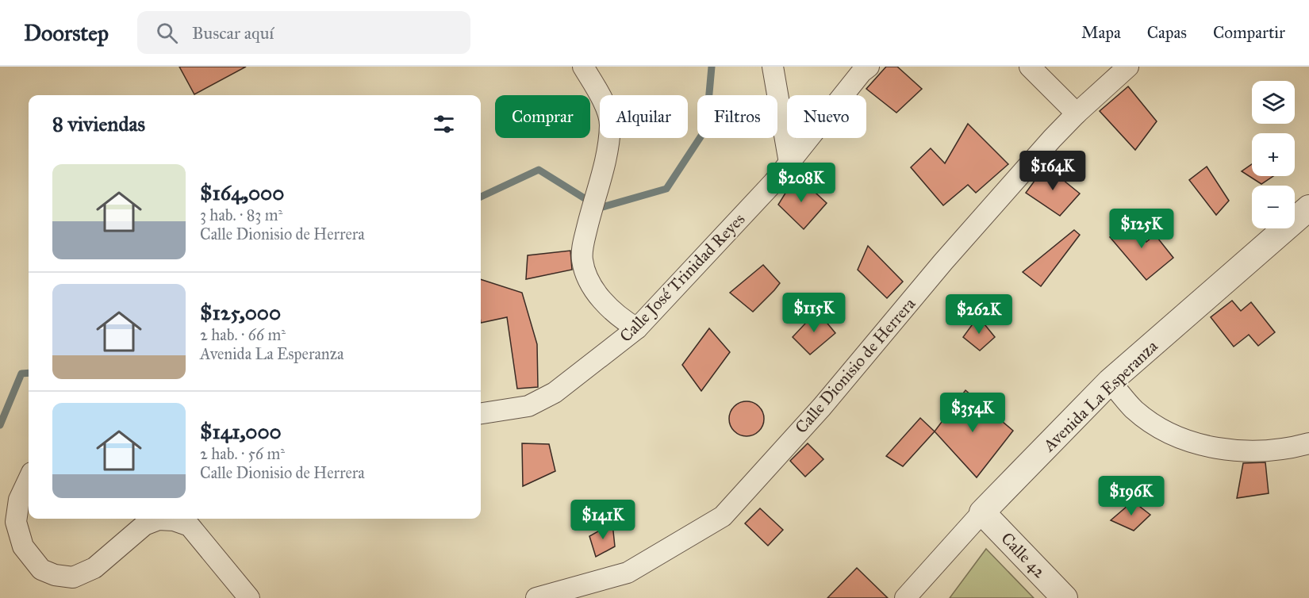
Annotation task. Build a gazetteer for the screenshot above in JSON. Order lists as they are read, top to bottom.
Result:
{
  "streets": {
    "street": [
      "Calle José Trinidad Reyes",
      "Calle Dionisio de Herrera",
      "Avenida La Esperanza",
      "Calle 42"
    ]
  },
  "crossings": [
    ["Avenida La Esperanza", "Calle 42"]
  ],
  "page": {
    "header": "Doorstep",
    "search": "Buscar aquí",
    "nav": ["Mapa", "Capas", "Compartir"],
    "map_buttons": ["+", "−"],
    "chip": [
      "Comprar",
      "Alquilar",
      "Filtros",
      "Nuevo"
    ],
    "heading": "8 viviendas",
    "price": [
      "$164K",
      "$208K",
      "$125K",
      "$115K",
      "$262K",
      "$354K",
      "$196K",
      "$141K"
    ],
    "list": [
      {
        "name": "$164,000",
        "note": "3 hab. · 83 m² · Calle Dionisio de Herrera"
      },
      {
        "name": "$125,000",
        "note": "2 hab. · 66 m² · Avenida La Esperanza"
      },
      {
        "name": "$141,000",
        "note": "2 hab. · 56 m² · Calle Dionisio de Herrera"
      }
    ]
  }
}
